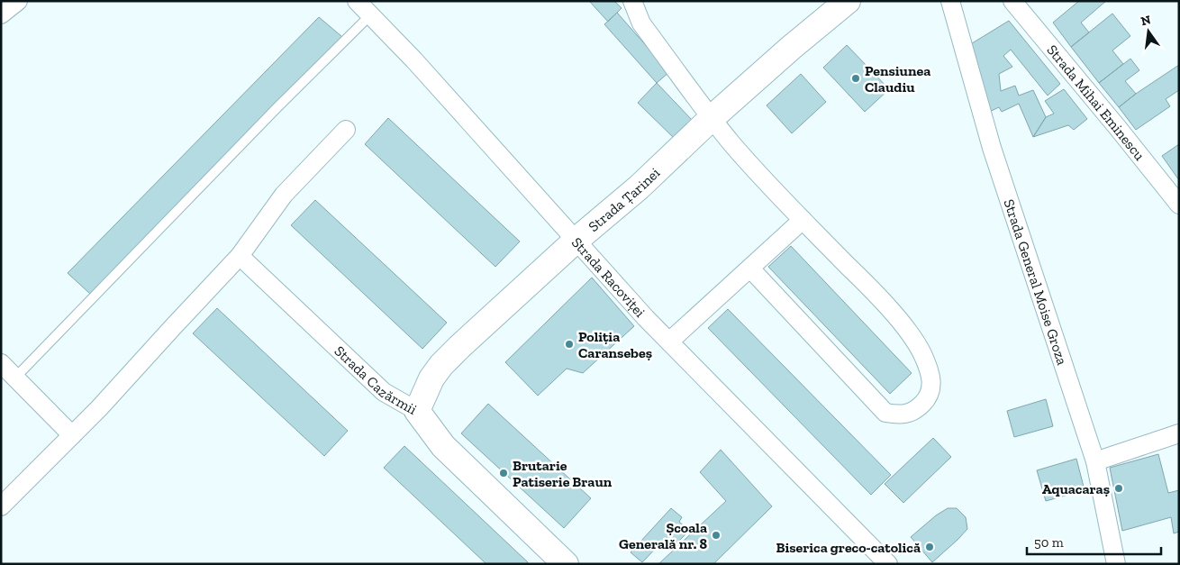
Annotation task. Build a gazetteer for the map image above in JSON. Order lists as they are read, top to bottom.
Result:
{
  "streets": {
    "street": [
      "Strada Mihai Eminescu",
      "Strada Țarinei",
      "Strada Racoviței",
      "Strada General Moise Groza",
      "Strada Cazărmii"
    ]
  },
  "crossings": [
    ["Strada Țarinei", "Strada Racoviței"],
    ["Strada Țarinei", "Strada Cazărmii"]
  ],
  "places": [
    "Pensiunea Claudiu",
    "Poliția Caransebeș",
    "Brutarie Patiserie Braun",
    "Aquacaraș",
    "Școala Generală nr. 8",
    "Biserica greco-catolică"
  ],
  "scale_bar": "50 m",
  "north": "top"
}
